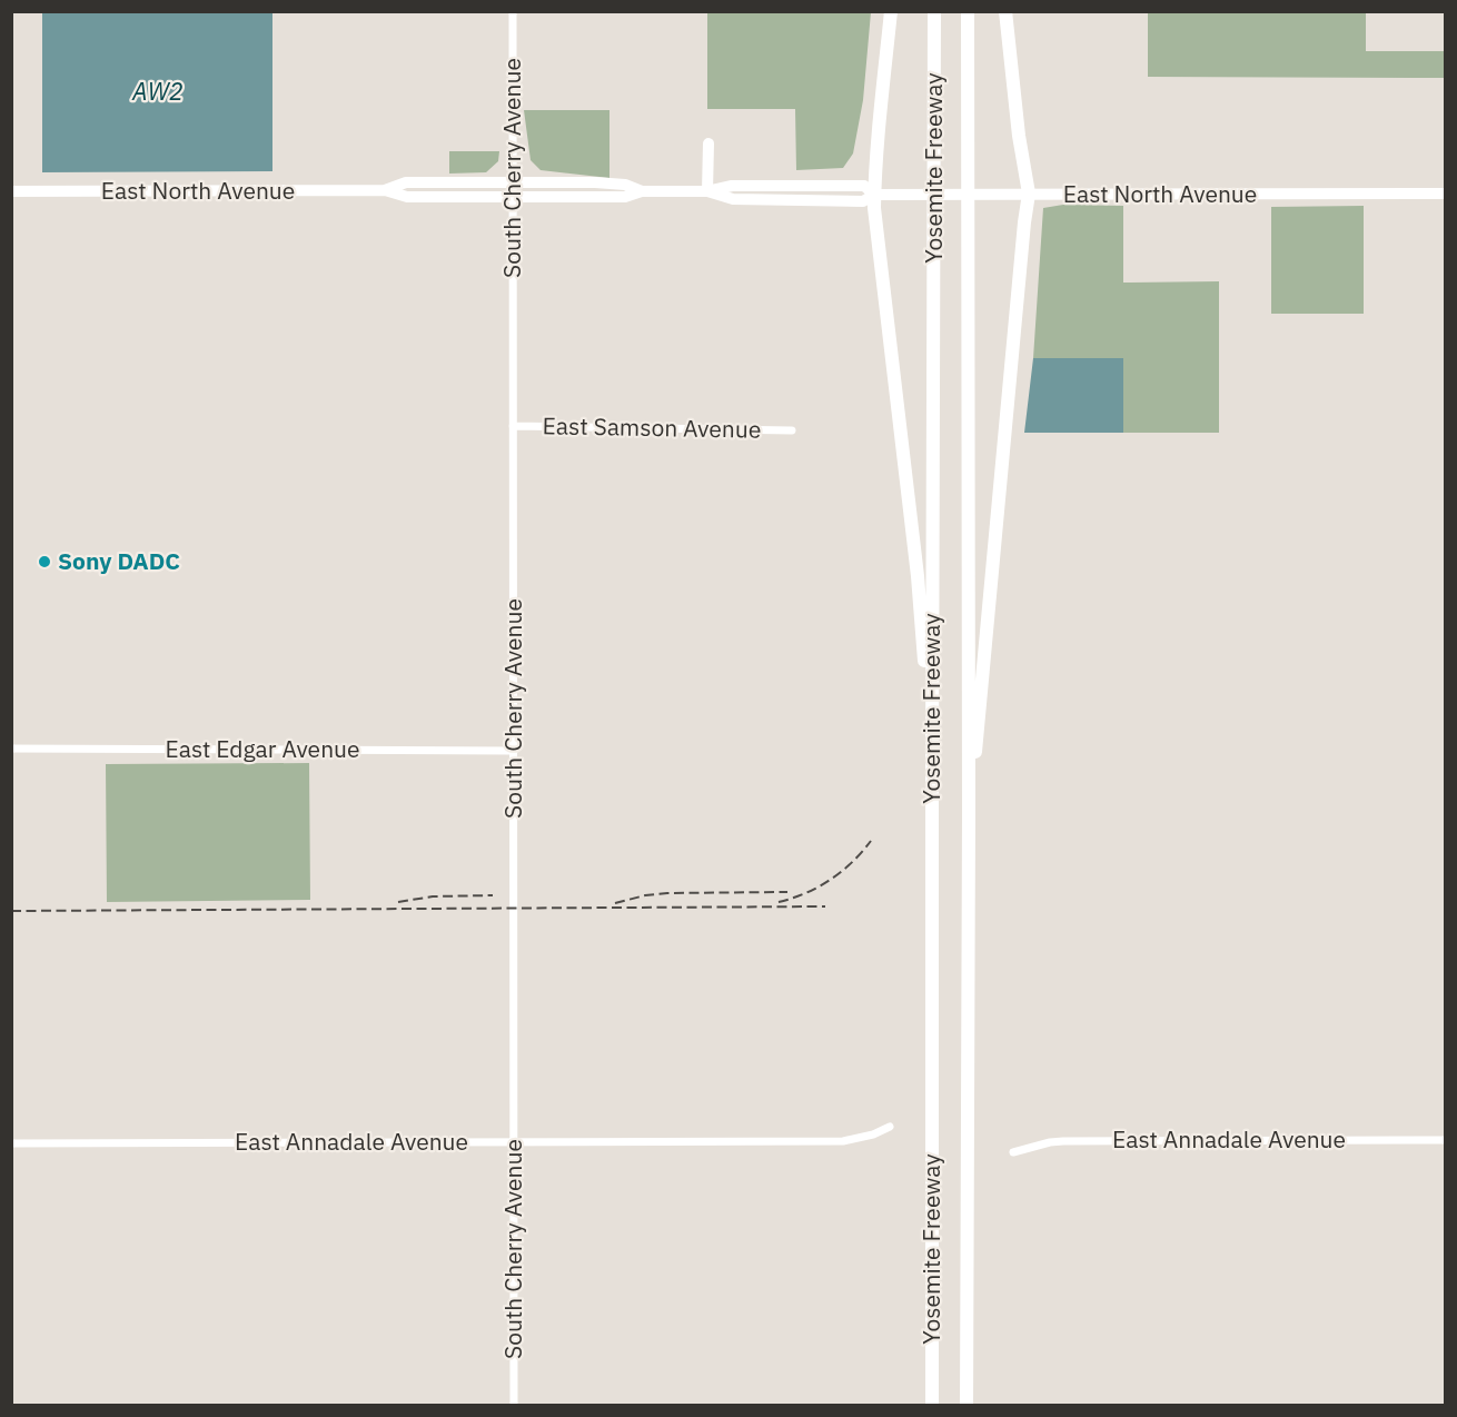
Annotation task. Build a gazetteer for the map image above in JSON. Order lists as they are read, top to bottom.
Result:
{
  "streets": {
    "highway": ["Yosemite Freeway"],
    "street": [
      "South Cherry Avenue",
      "East North Avenue",
      "East Samson Avenue",
      "East Edgar Avenue",
      "East Annadale Avenue"
    ]
  },
  "crossings": [
    ["South Cherry Avenue", "East North Avenue"],
    ["South Cherry Avenue", "East Samson Avenue"],
    ["South Cherry Avenue", "East Edgar Avenue"],
    ["South Cherry Avenue", "East Annadale Avenue"]
  ],
  "water": ["AW2"],
  "places": ["Sony DADC"]
}
